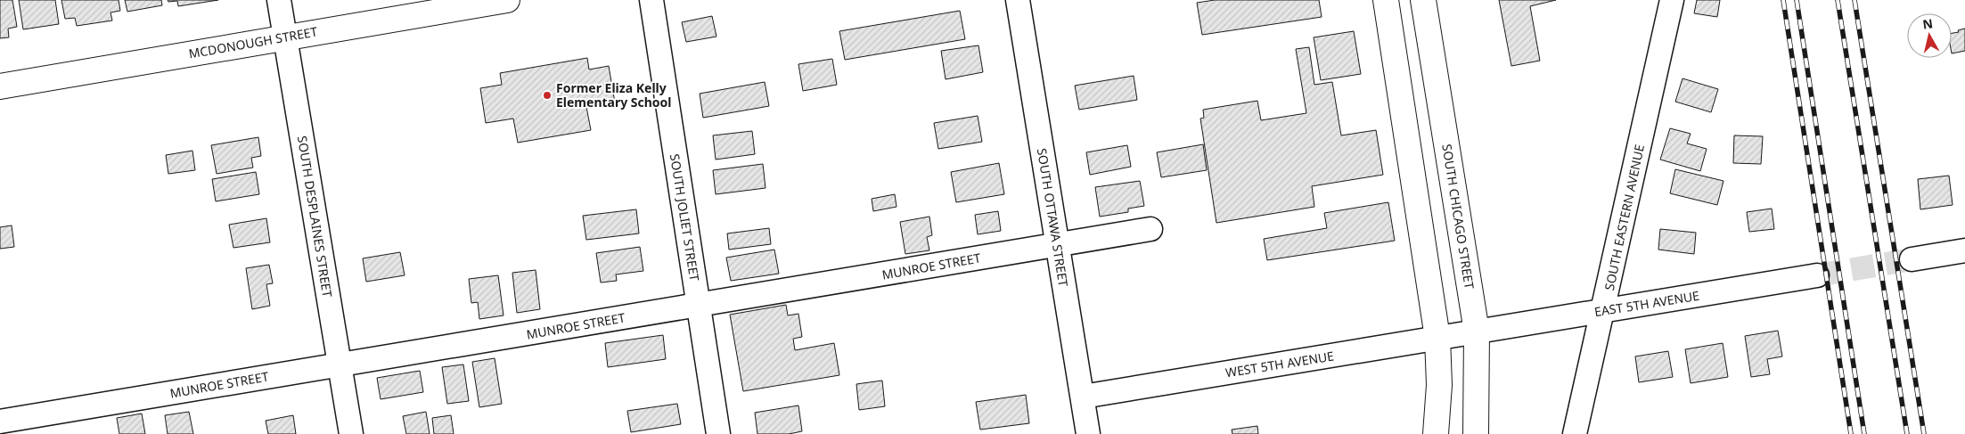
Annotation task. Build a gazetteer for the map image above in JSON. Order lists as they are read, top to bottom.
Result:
{
  "streets": {
    "main road": ["MCDONOUGH STREET", "SOUTH CHICAGO STREET"],
    "street": [
      "SOUTH DESPLAINES STREET",
      "SOUTH JOLIET STREET",
      "SOUTH OTTAWA STREET",
      "SOUTH EASTERN AVENUE",
      "MUNROE STREET",
      "EAST 5TH AVENUE",
      "WEST 5TH AVENUE"
    ]
  },
  "crossings": [
    ["MCDONOUGH STREET", "SOUTH DESPLAINES STREET"],
    ["SOUTH DESPLAINES STREET", "MUNROE STREET"],
    ["SOUTH CHICAGO STREET", "EAST 5TH AVENUE"],
    ["SOUTH CHICAGO STREET", "WEST 5TH AVENUE"],
    ["SOUTH JOLIET STREET", "MUNROE STREET"],
    ["SOUTH OTTAWA STREET", "MUNROE STREET"],
    ["SOUTH OTTAWA STREET", "WEST 5TH AVENUE"],
    ["SOUTH EASTERN AVENUE", "EAST 5TH AVENUE"],
    ["EAST 5TH AVENUE", "WEST 5TH AVENUE"]
  ],
  "places": ["Former Eliza Kelly Elementary School"],
  "north": "top"
}
